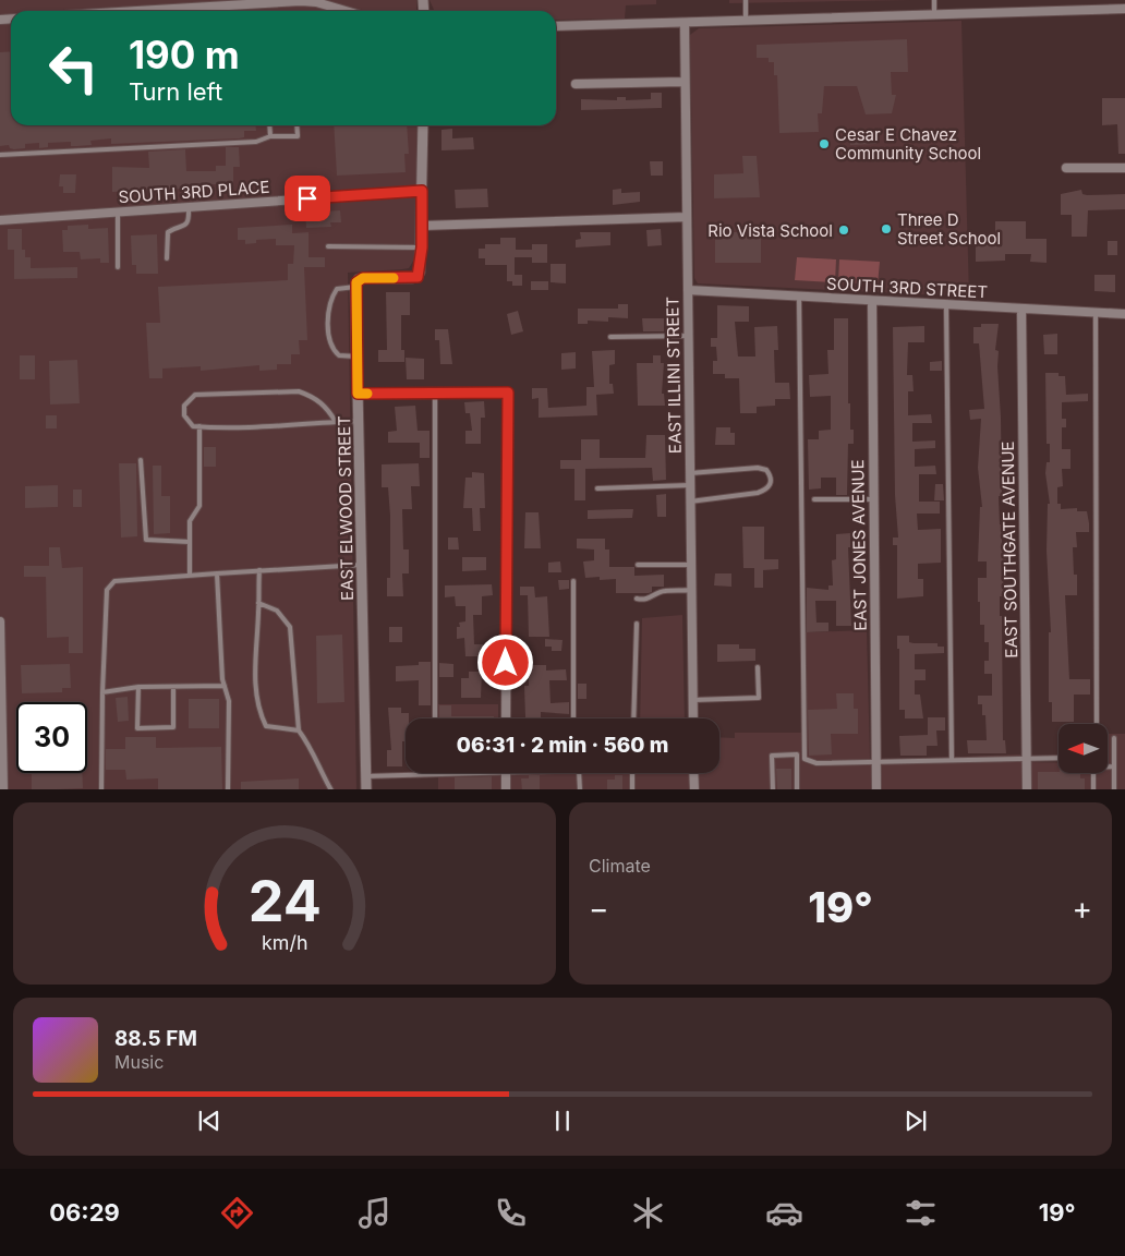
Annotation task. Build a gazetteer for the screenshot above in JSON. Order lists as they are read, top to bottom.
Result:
{
  "streets": {
    "street": [
      "SOUTH 3RD PLACE",
      "SOUTH 3RD STREET",
      "EAST ILLINI STREET",
      "EAST ELWOOD STREET",
      "EAST JONES AVENUE",
      "EAST SOUTHGATE AVENUE"
    ]
  },
  "crossings": [
    ["SOUTH 3RD STREET", "EAST ILLINI STREET"],
    ["SOUTH 3RD STREET", "EAST JONES AVENUE"],
    ["SOUTH 3RD STREET", "EAST SOUTHGATE AVENUE"]
  ],
  "places": ["Cesar E Chavez Community School", "Three D Street School", "Rio Vista School"],
  "north": "left",
  "page": {
    "turn": ["190 m", "Turn left"],
    "limit": "30",
    "trip": "06:31 · 2 min · 560 m",
    "tile": "Climate",
    "heat": ["−", "19°", "+"],
    "song": ["88.5 FM", "Music"],
    "tabs": ["06:29", "19°"],
    "gauge": ["24", "km/h"]
  }
}
